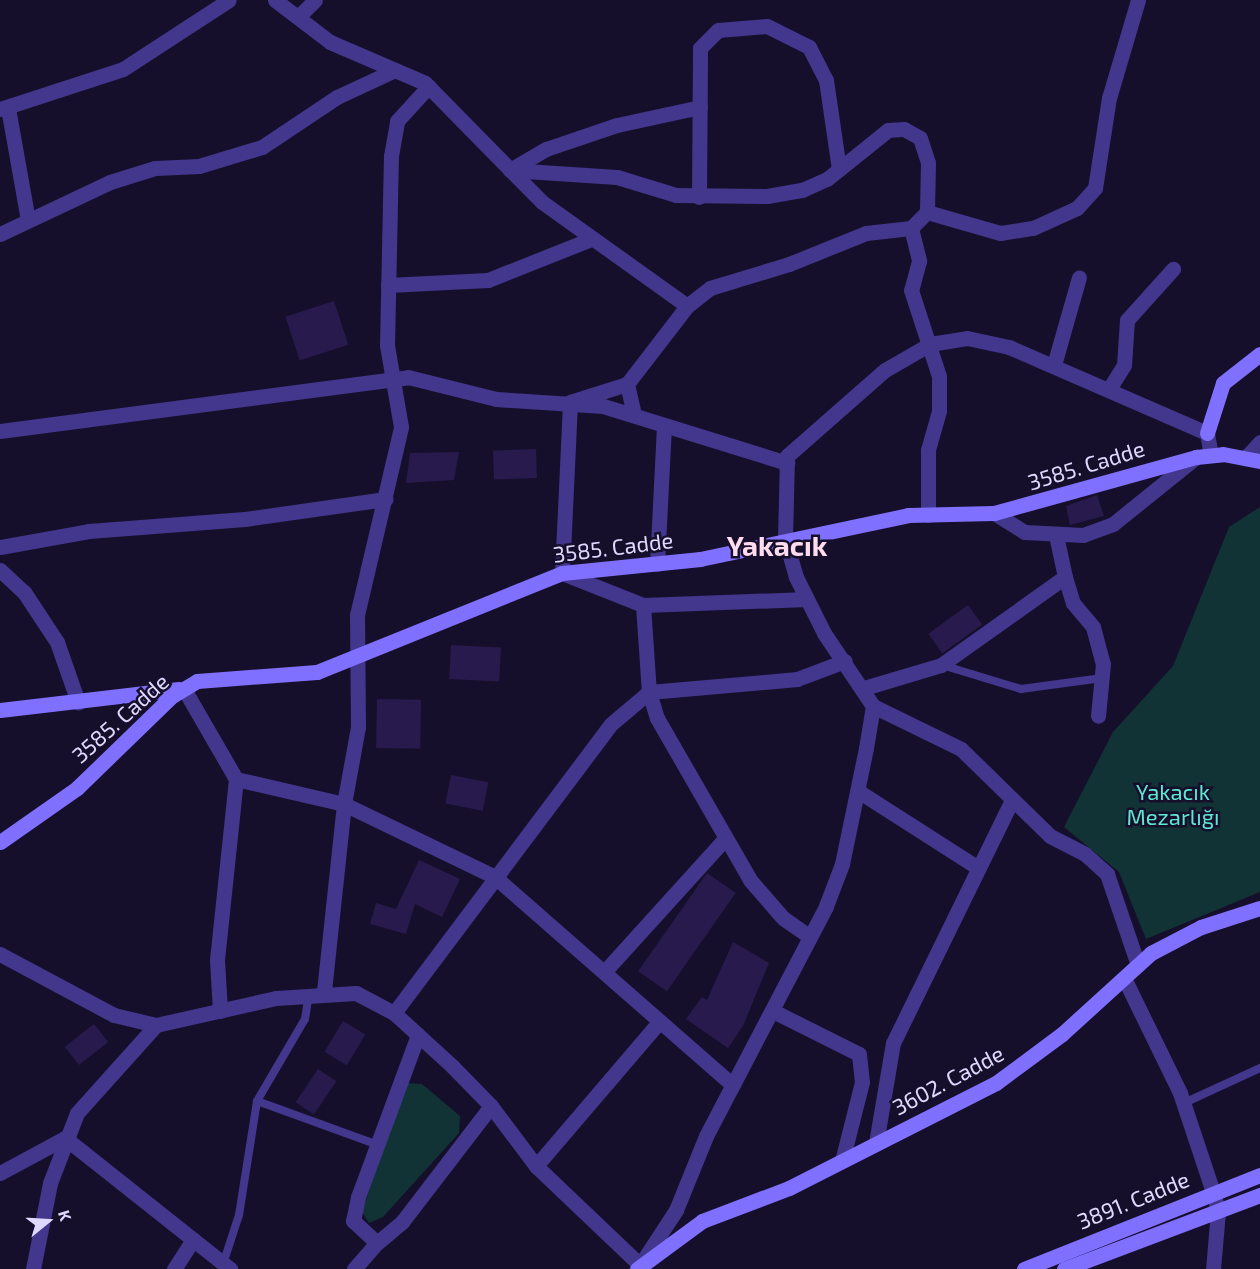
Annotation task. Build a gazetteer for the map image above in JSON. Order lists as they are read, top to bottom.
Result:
{
  "streets": {
    "main road": ["3585. Cadde", "3602. Cadde", "3891. Cadde"]
  },
  "districts": ["Yakacık"],
  "parks": ["Yakacık Mezarlığı"],
  "north": "right"
}
